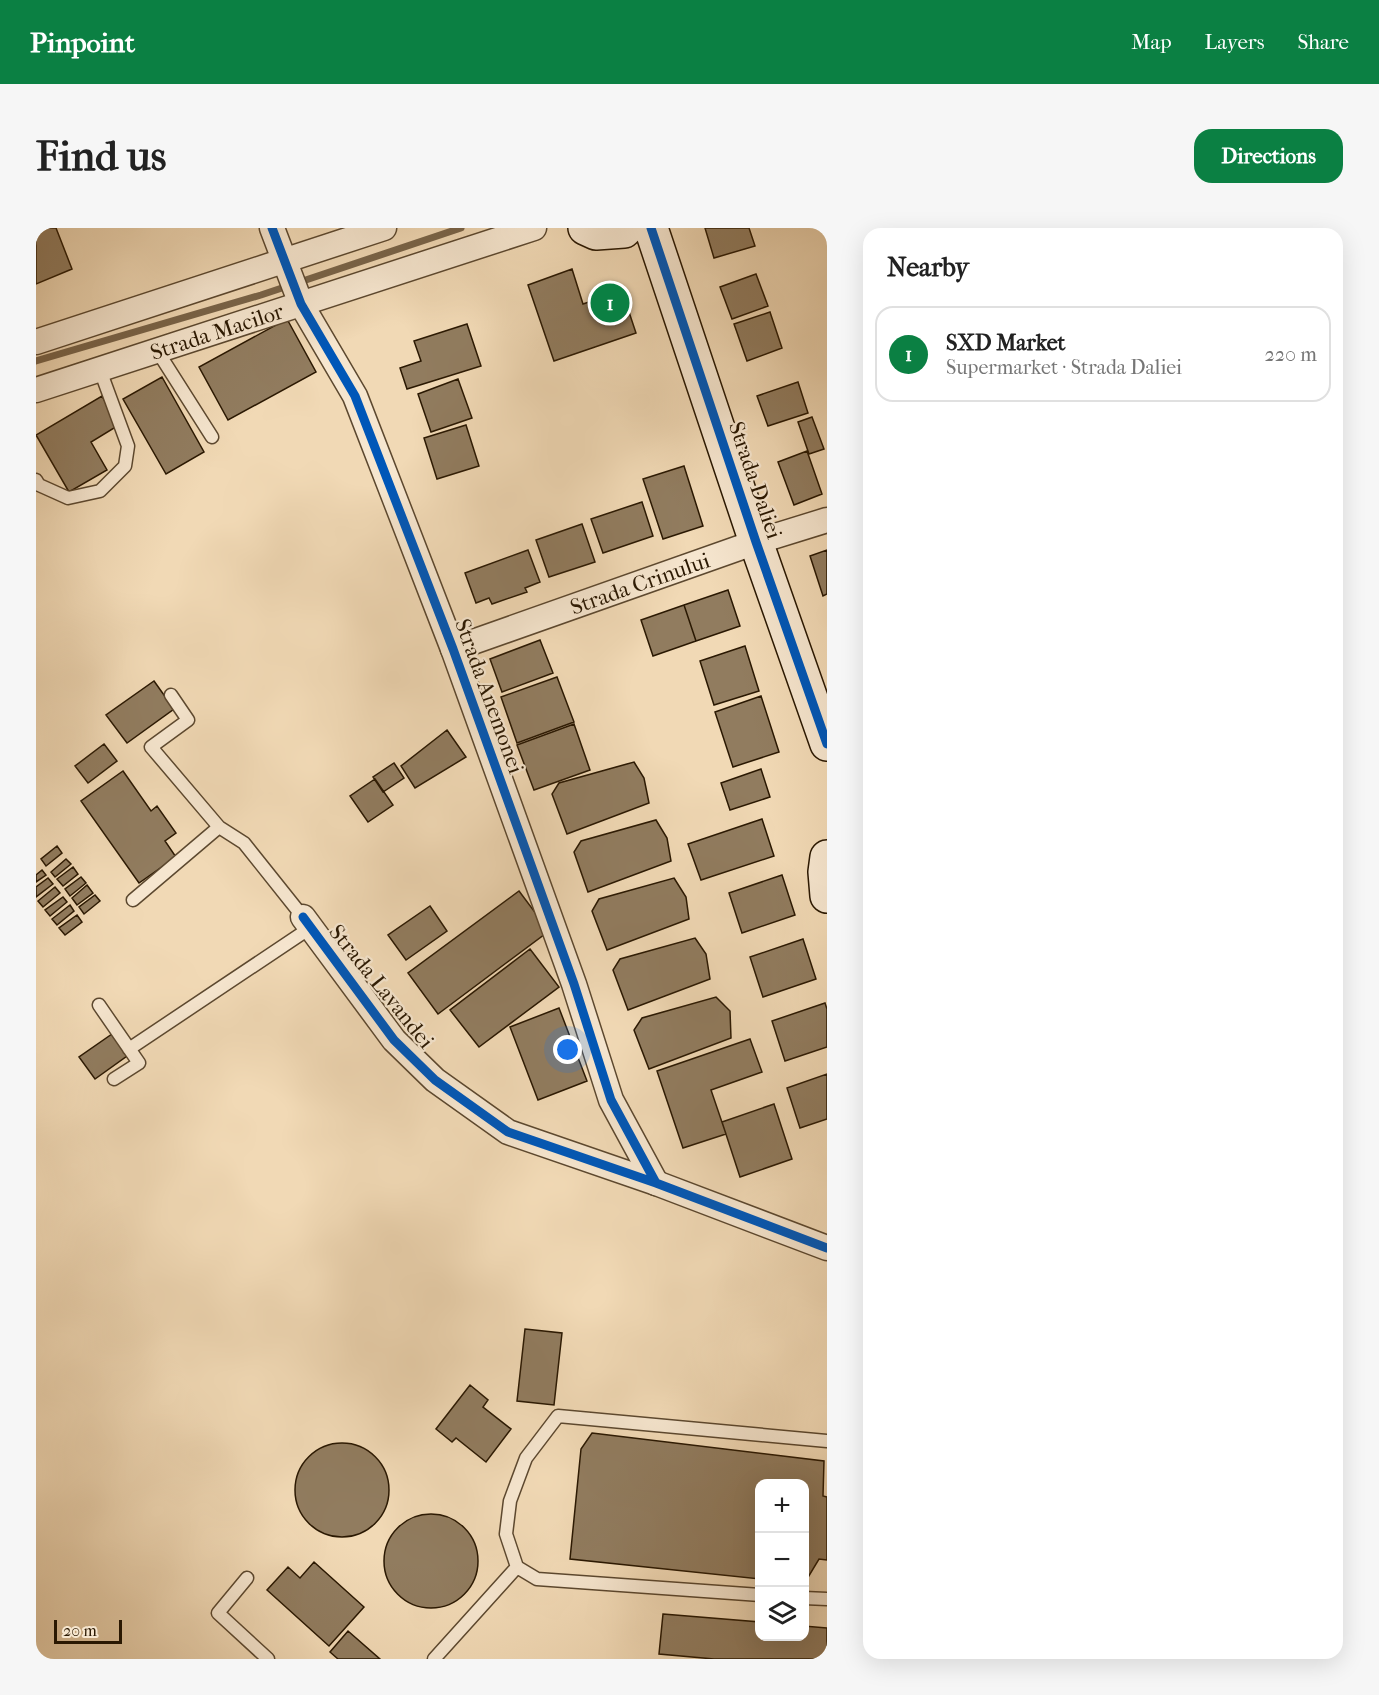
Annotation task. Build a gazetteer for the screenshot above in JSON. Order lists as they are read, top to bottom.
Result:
{
  "streets": {
    "street": [
      "Strada Macilor",
      "Strada Daliei",
      "Strada Crinului",
      "Strada Anemonei",
      "Strada Lavandei"
    ]
  },
  "crossings": [
    ["Strada Macilor", "Strada Anemonei"],
    ["Strada Daliei", "Strada Crinului"],
    ["Strada Crinului", "Strada Anemonei"],
    ["Strada Anemonei", "Strada Lavandei"]
  ],
  "scale_bar": "20 m",
  "page": {
    "header": "Pinpoint",
    "nav": ["Map", "Layers", "Share"],
    "buttons": "Directions",
    "title": "Find us",
    "heading": "Nearby",
    "pins": "1",
    "list": [
      {
        "mark": "1",
        "name": "SXD Market",
        "note": "Supermarket · Strada Daliei",
        "value": "220 m"
      }
    ],
    "map_buttons": ["+", "−"],
    "scale": "20 m"
  }
}
